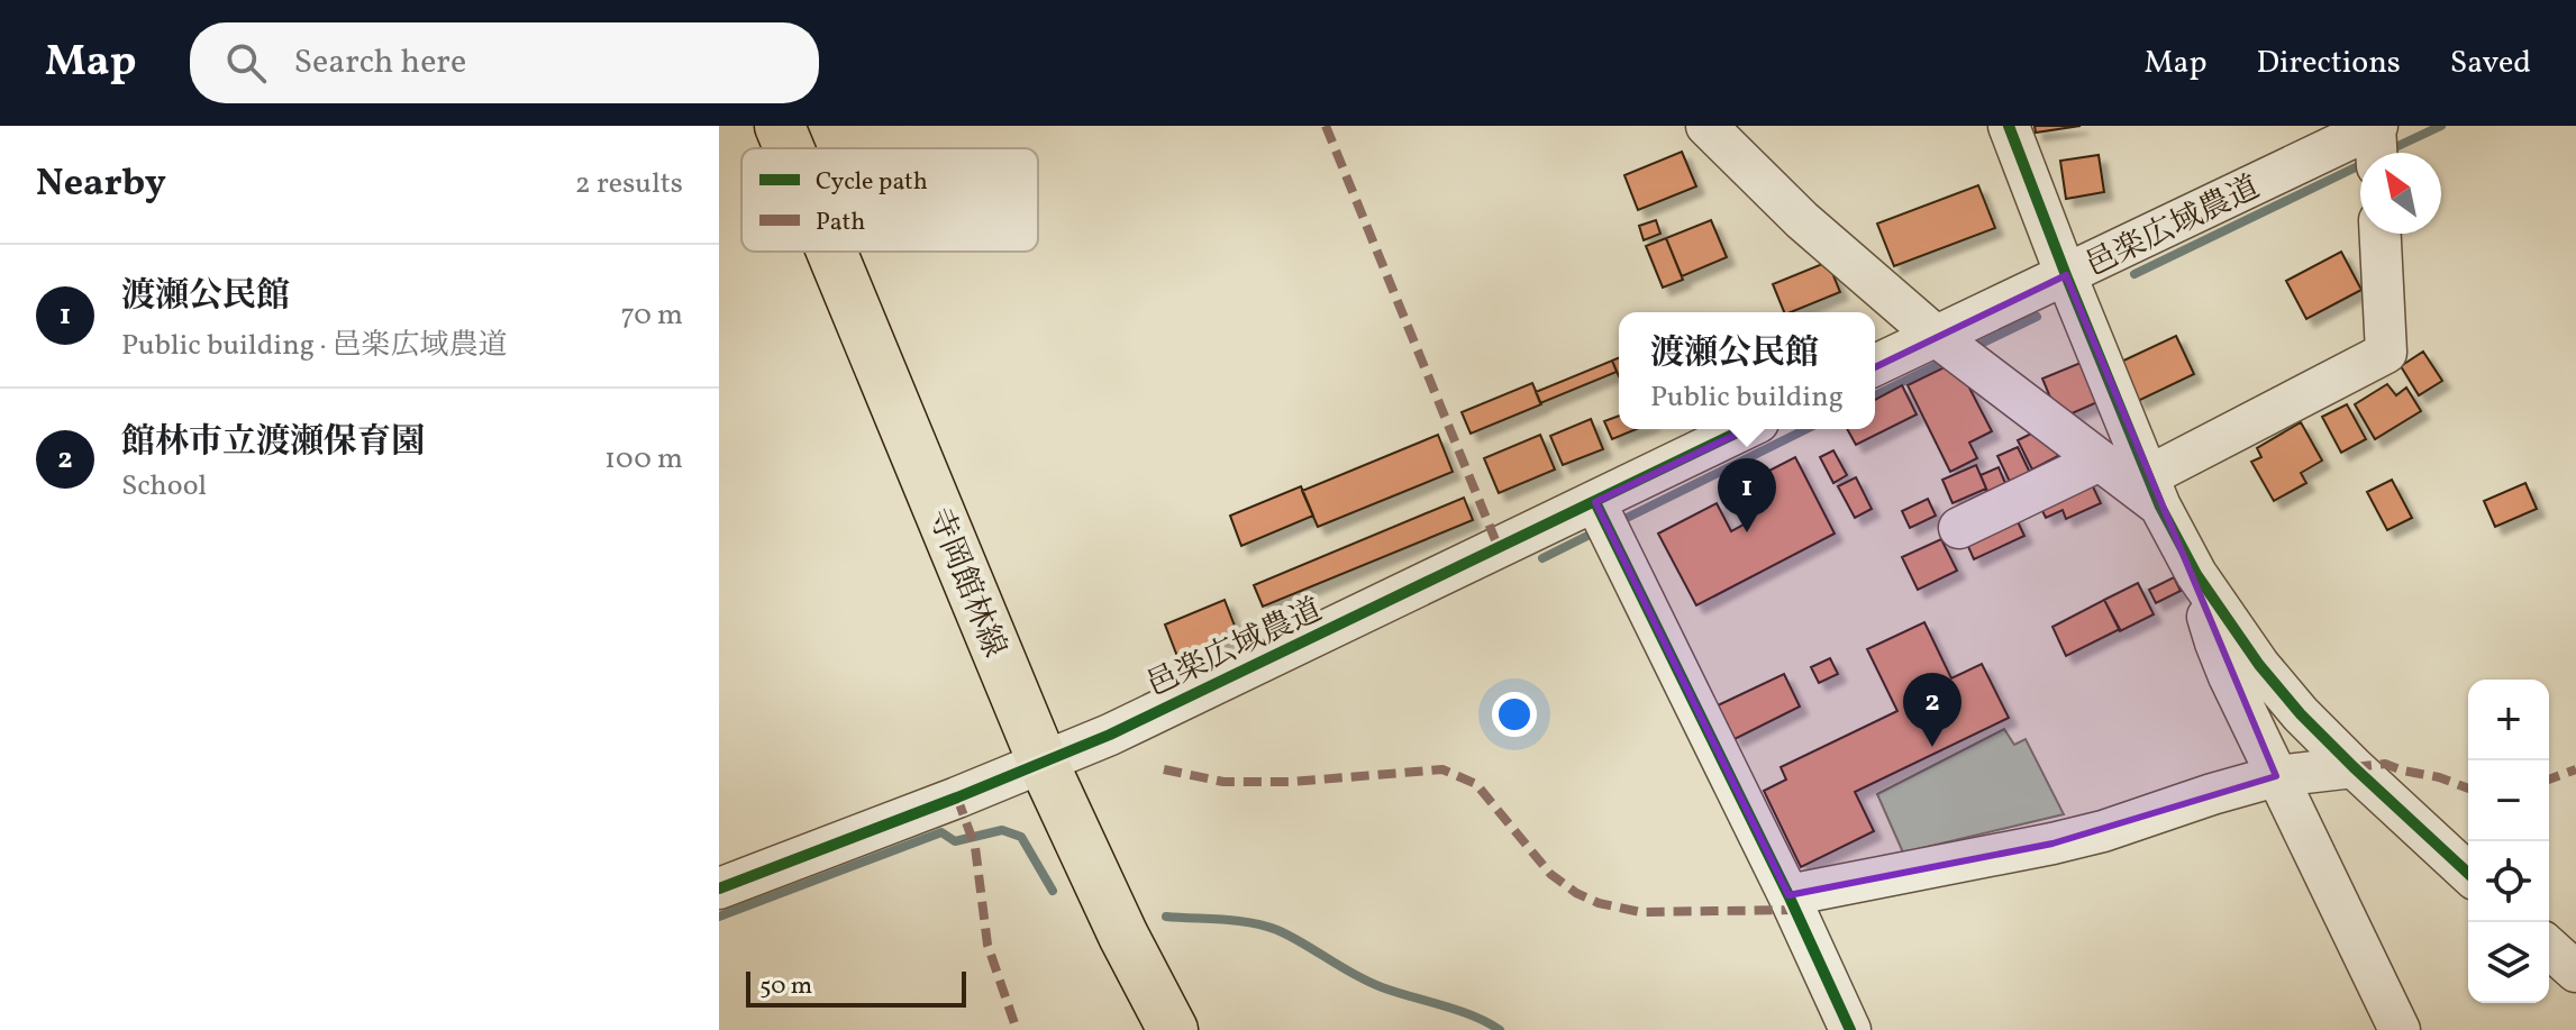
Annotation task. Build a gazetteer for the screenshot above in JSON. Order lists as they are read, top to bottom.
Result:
{
  "streets": {
    "main road": ["寺岡館林線"],
    "street": ["邑楽広域農道"]
  },
  "crossings": [
    ["邑楽広域農道", "寺岡館林線"]
  ],
  "legend": ["Cycle path", "Path"],
  "scale_bar": "50 m",
  "north": "top left",
  "page": {
    "header": "Map",
    "search": "Search here",
    "nav": ["Map", "Directions", "Saved"],
    "heading": ["Nearby", "2 results"],
    "list": [
      {
        "mark": "1",
        "name": "渡瀬公民館",
        "note": "Public building · 邑楽広域農道",
        "value": "70 m"
      },
      {
        "mark": "2",
        "name": "館林市立渡瀬保育園",
        "note": "School",
        "value": "100 m"
      }
    ],
    "popup": ["渡瀬公民館", "Public building"],
    "pins": ["1", "2"],
    "map_buttons": ["+", "−"],
    "scale": "50 m"
  }
}
